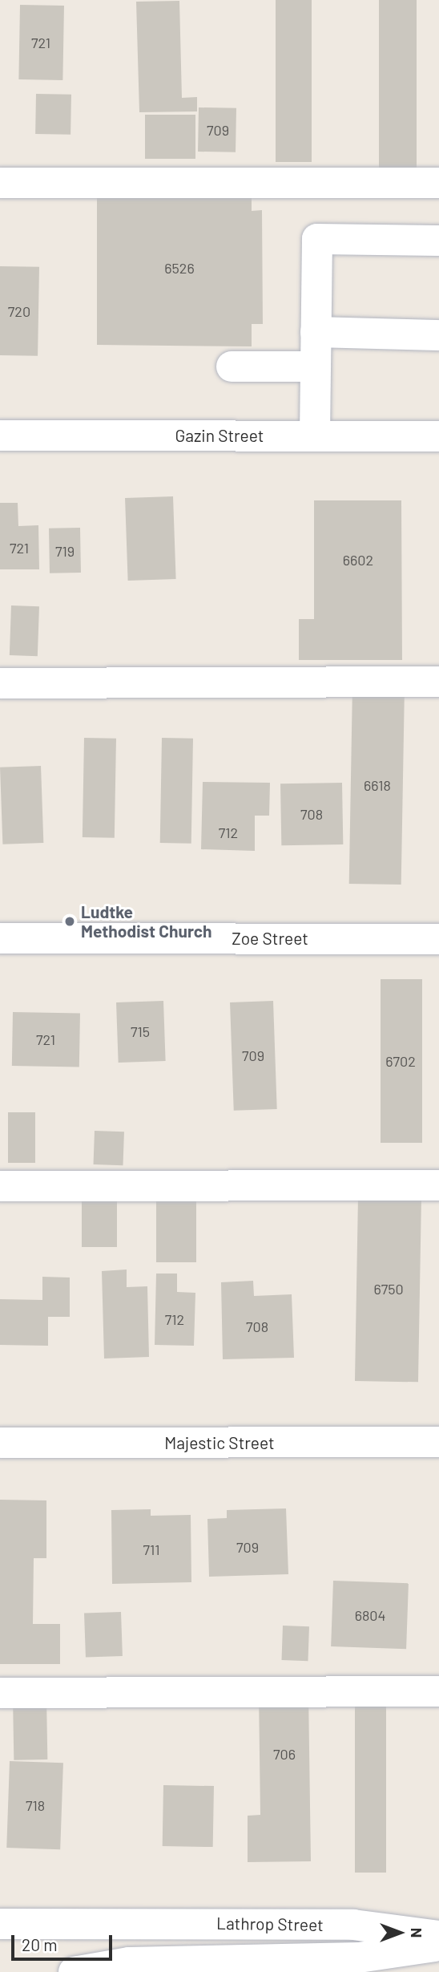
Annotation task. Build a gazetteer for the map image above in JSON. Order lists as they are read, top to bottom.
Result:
{
  "streets": {
    "street": [
      "Gazin Street",
      "Zoe Street",
      "Majestic Street",
      "Lathrop Street"
    ]
  },
  "places": ["Ludtke Methodist Church"],
  "house_numbers": [
    "721",
    "709",
    "6526",
    "720",
    "721",
    "719",
    "6602",
    "6618",
    "708",
    "712",
    "715",
    "721",
    "709",
    "6702",
    "6750",
    "712",
    "708",
    "709",
    "711",
    "6804",
    "706",
    "718"
  ],
  "scale_bar": "20 m",
  "north": "right"
}
